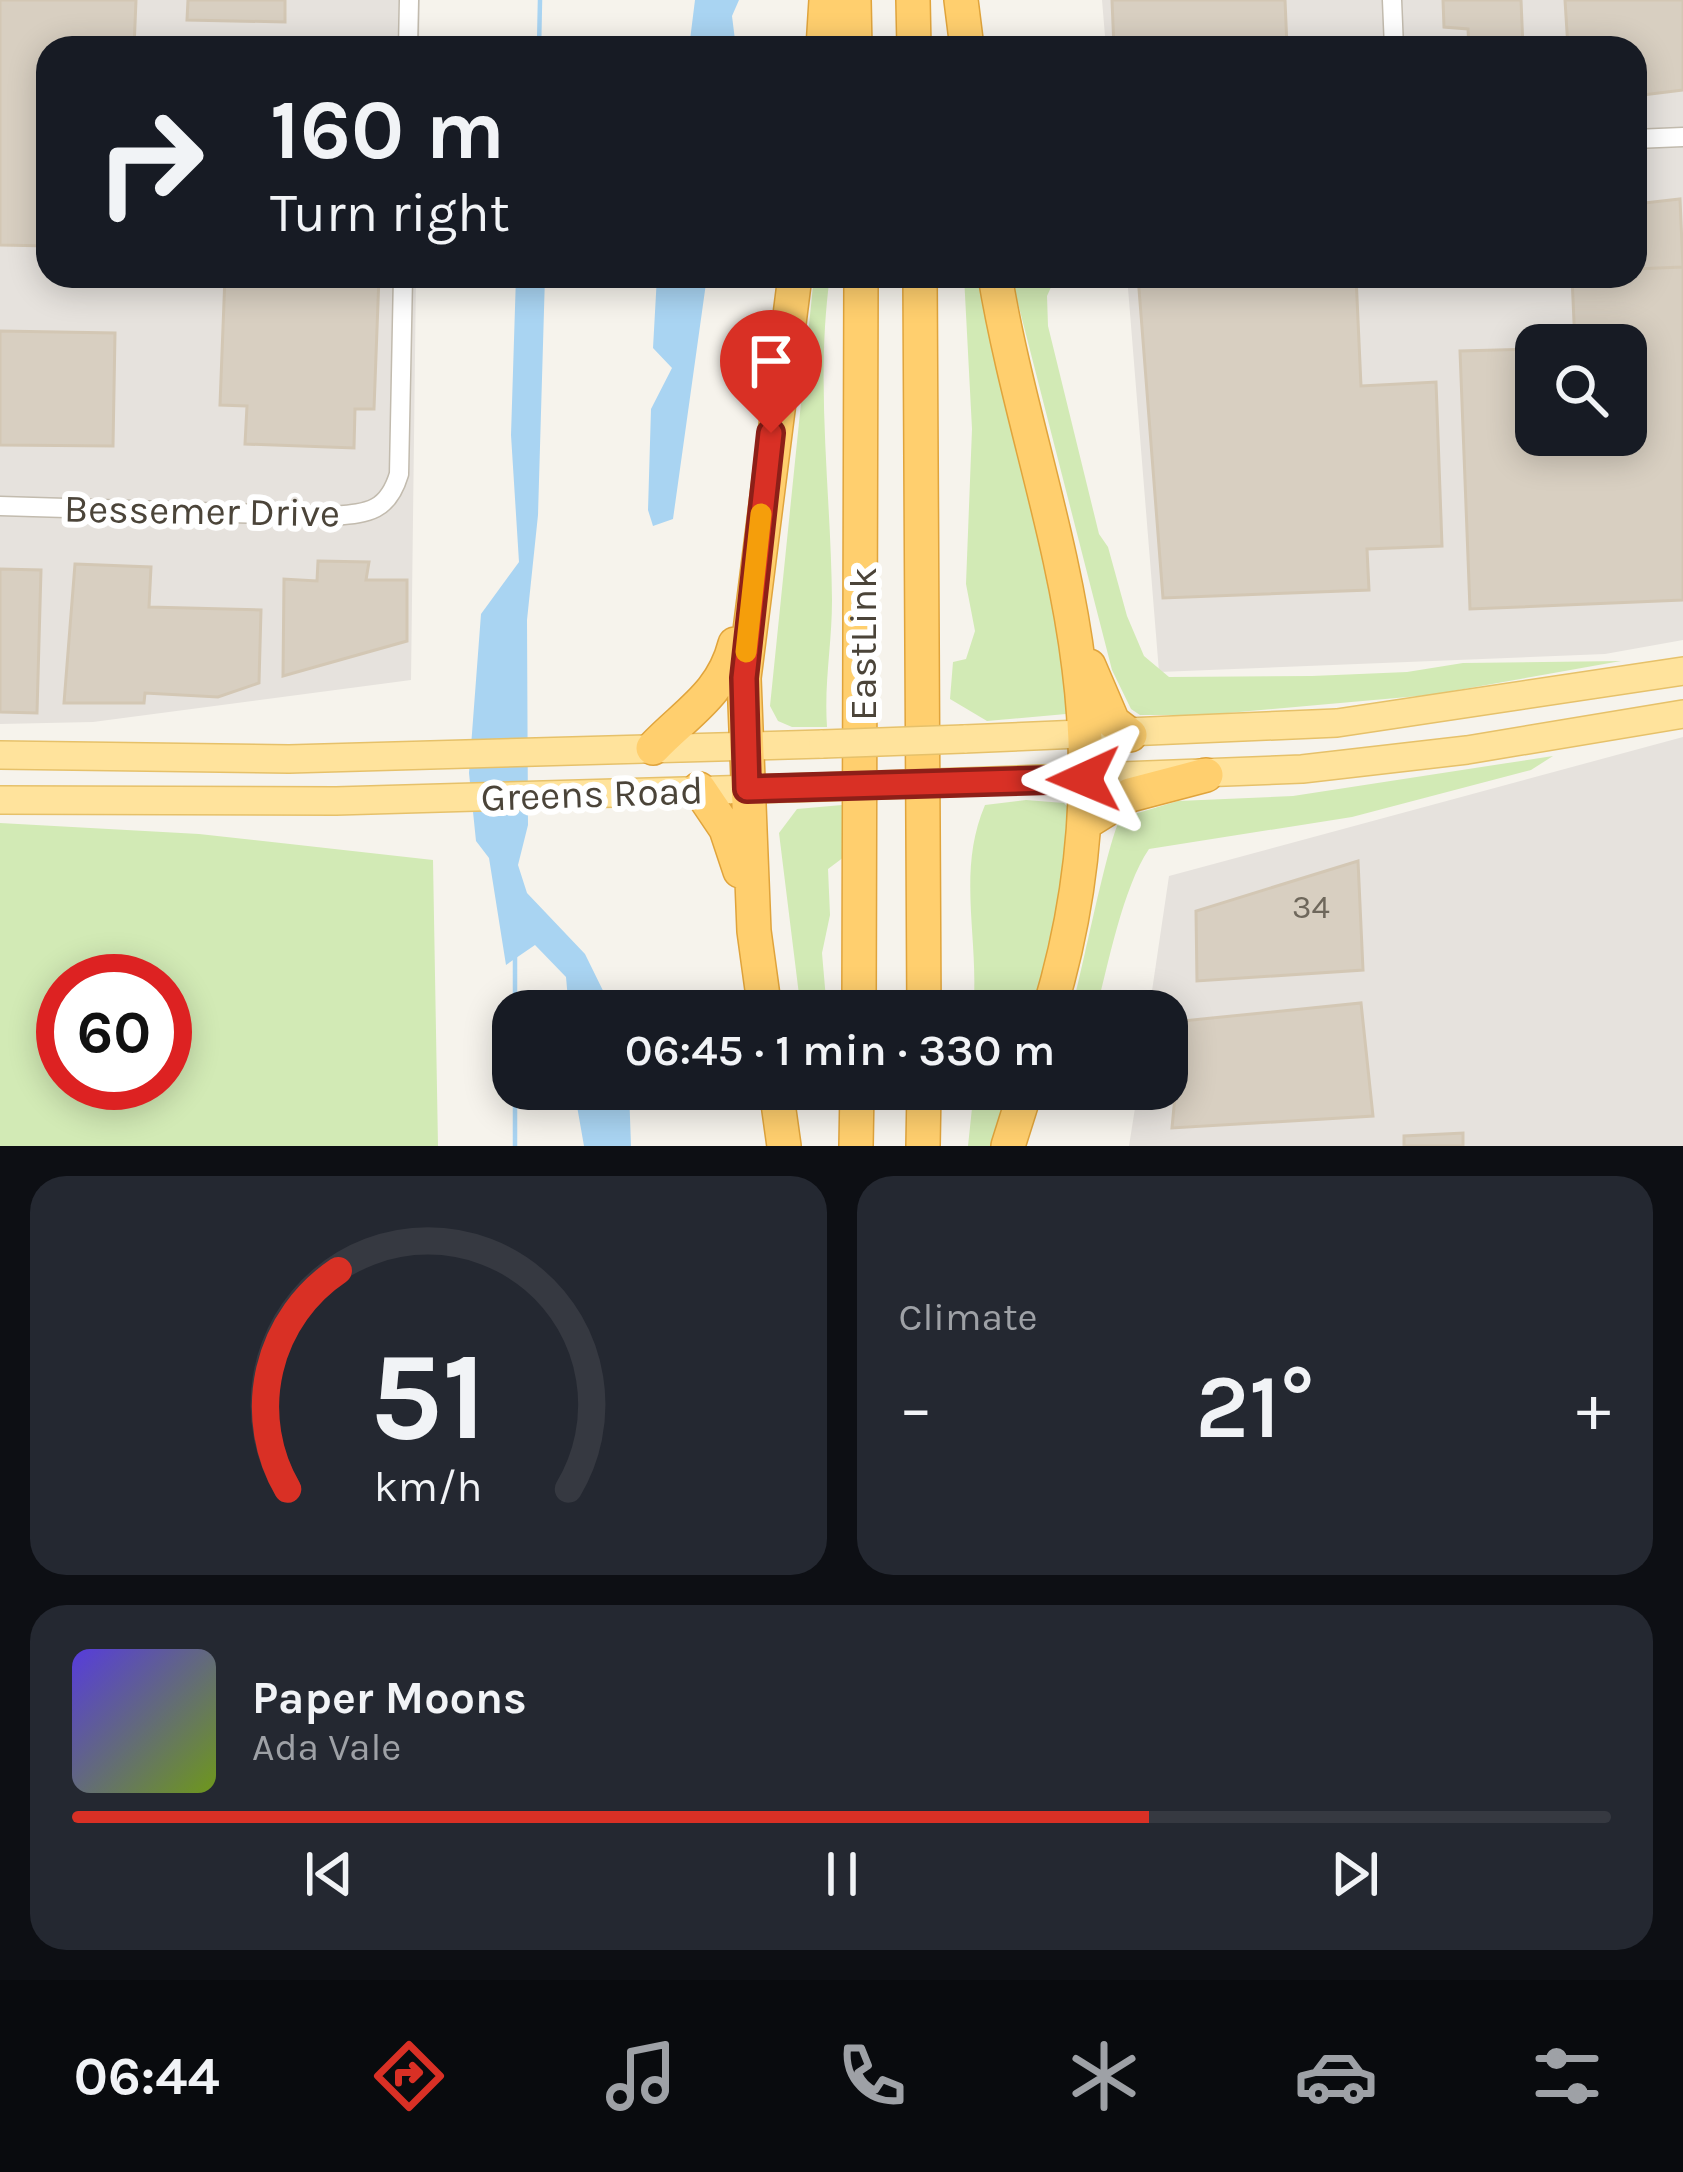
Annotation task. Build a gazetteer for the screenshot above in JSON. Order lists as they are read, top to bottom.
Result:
{
  "streets": {
    "highway": ["EastLink"],
    "main road": ["Greens Road"],
    "street": ["Bessemer Drive"]
  },
  "house_numbers": ["34"],
  "page": {
    "turn": ["160 m", "Turn right"],
    "limit": "60",
    "trip": "06:45 · 1 min · 330 m",
    "tile": "Climate",
    "heat": ["−", "21°", "+"],
    "song": ["Paper Moons", "Ada Vale"],
    "tabs": "06:44",
    "gauge": ["51", "km/h"]
  }
}
